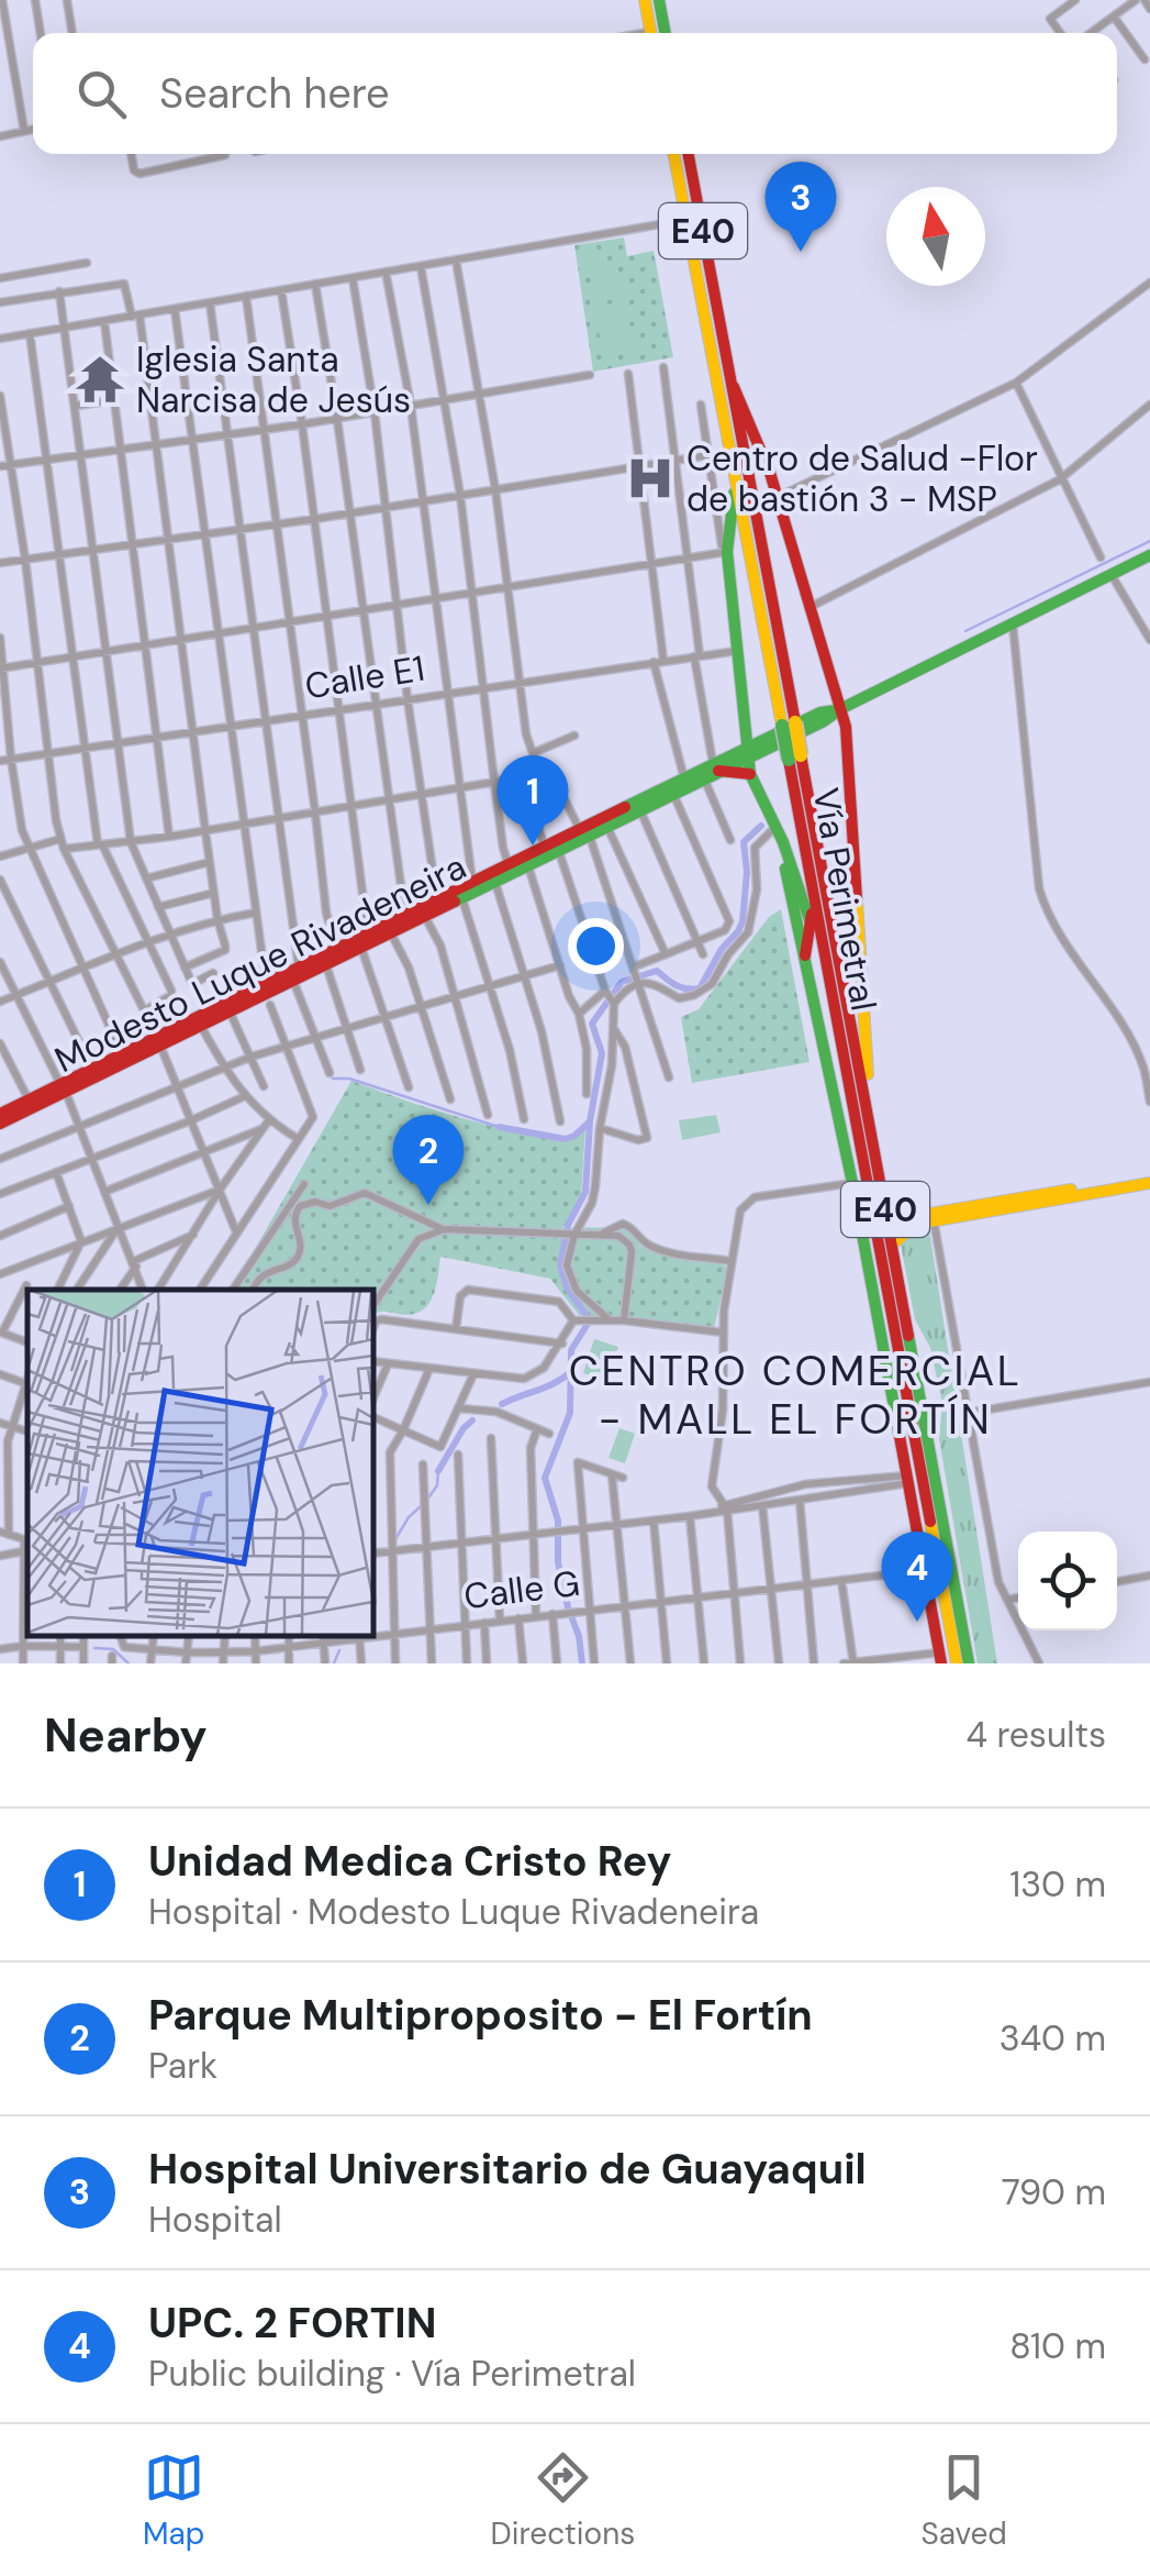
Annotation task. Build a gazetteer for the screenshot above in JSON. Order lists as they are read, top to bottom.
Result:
{
  "streets": {
    "main road": ["E40", "Vía Perimetral", "Modesto Luque Rivadeneira"],
    "street": ["Calle E1", "Calle G"]
  },
  "crossings": [
    ["Vía Perimetral", "Calle G"]
  ],
  "districts": ["CENTRO COMERCIAL - MALL EL FORTÍN"],
  "places": {
    "temple": ["Iglesia Santa Narcisa de Jesús"],
    "hospital": ["Centro de Salud -Flor de bastión 3 - MSP"]
  },
  "north": "top",
  "page": {
    "search": "Search here",
    "pins": [
      "3",
      "1",
      "2",
      "4"
    ],
    "heading": ["Nearby", "4 results"],
    "list": [
      {
        "mark": "1",
        "name": "Unidad Medica Cristo Rey",
        "note": "Hospital · Modesto Luque Rivadeneira",
        "value": "130 m"
      },
      {
        "mark": "2",
        "name": "Parque Multiproposito - El Fortín",
        "note": "Park",
        "value": "340 m"
      },
      {
        "mark": "3",
        "name": "Hospital Universitario de Guayaquil",
        "note": "Hospital",
        "value": "790 m"
      },
      {
        "mark": "4",
        "name": "UPC. 2 FORTIN",
        "note": "Public building · Vía Perimetral",
        "value": "810 m"
      }
    ],
    "nav": ["Map", "Directions", "Saved"]
  }
}
